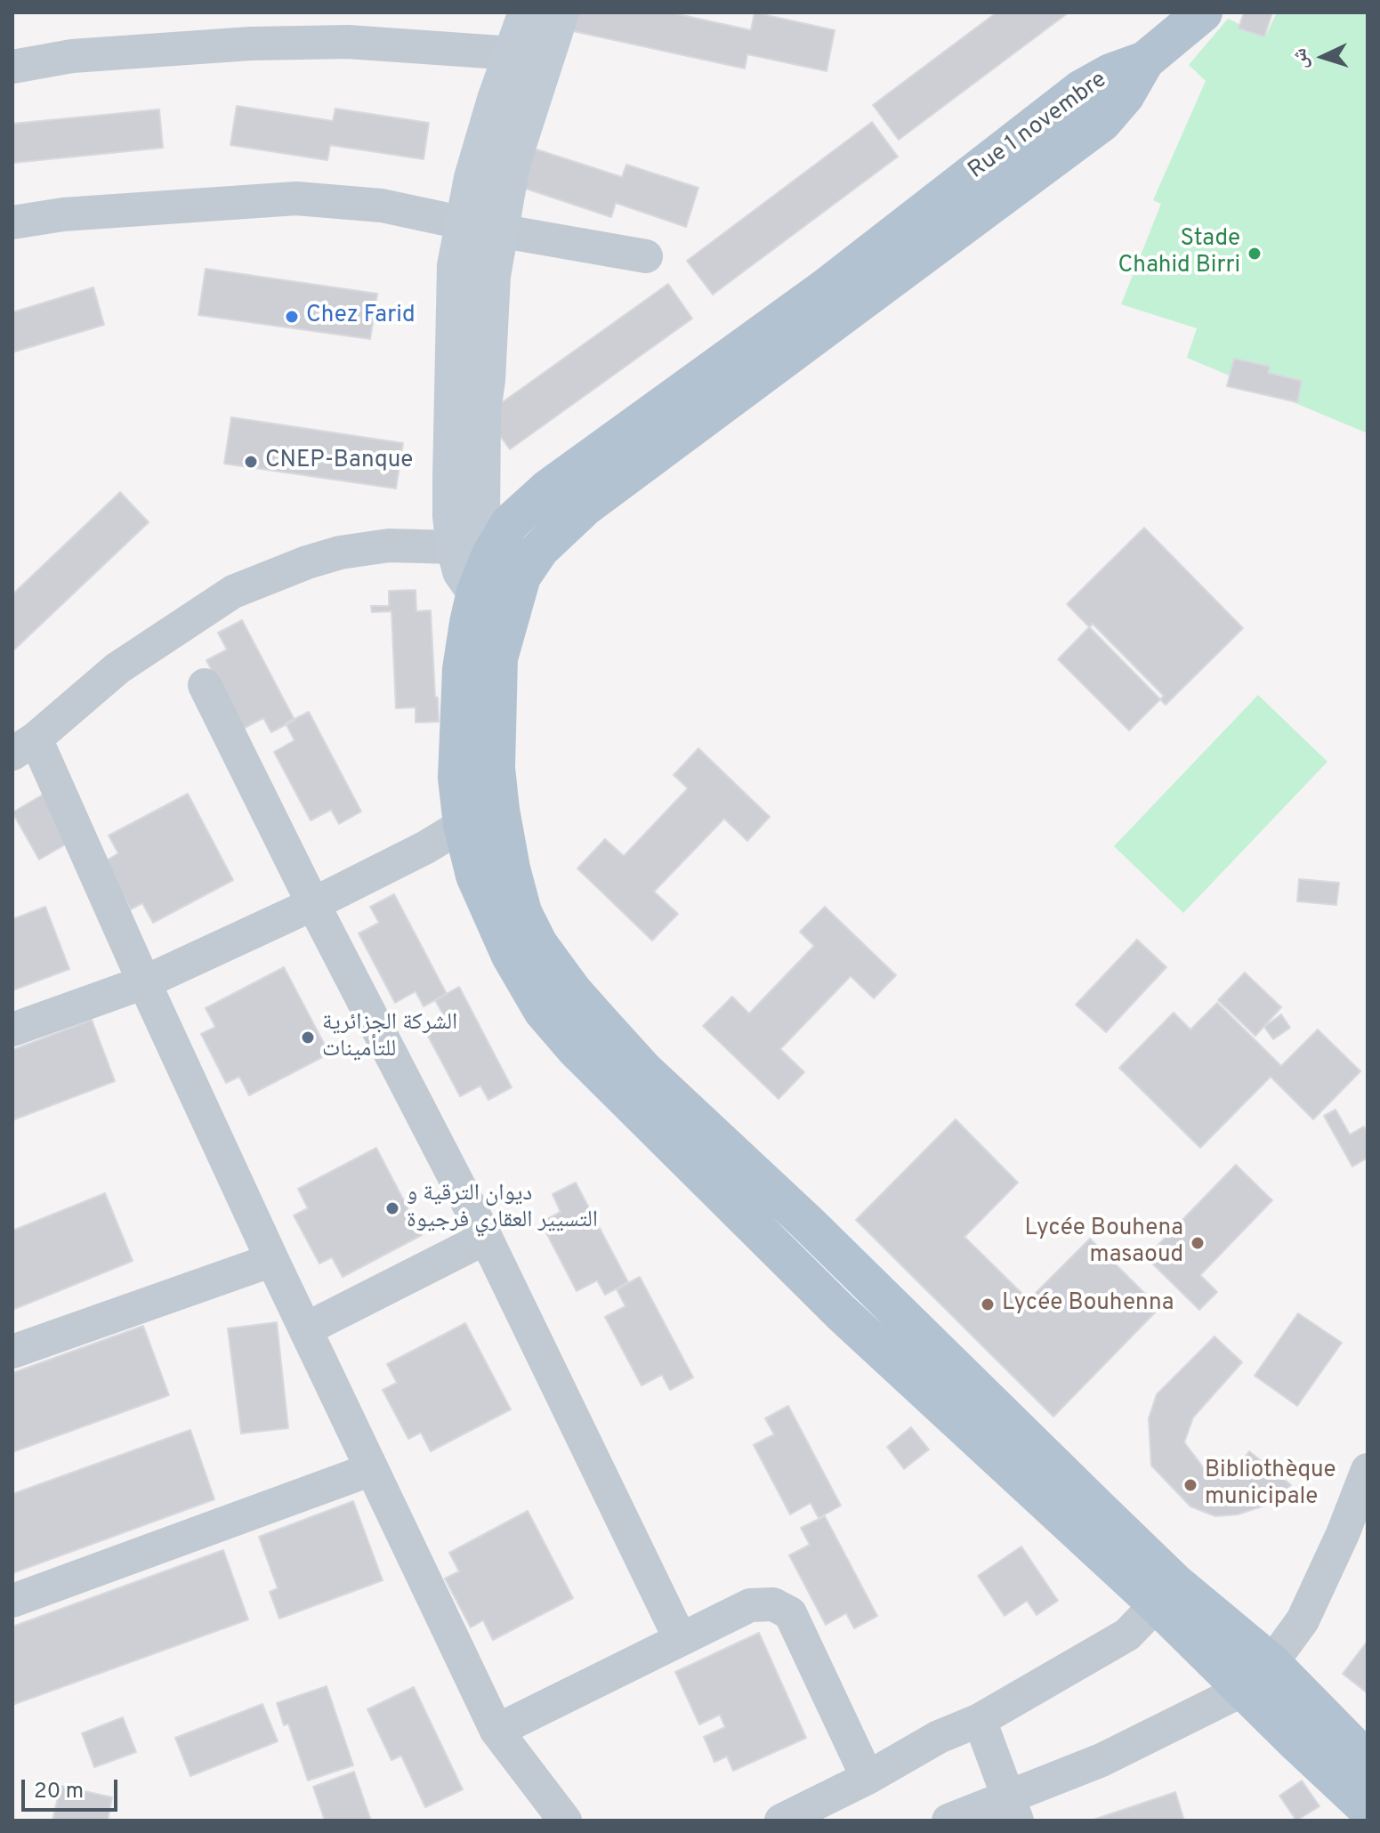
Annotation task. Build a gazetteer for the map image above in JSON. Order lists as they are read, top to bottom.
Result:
{
  "streets": {
    "main road": ["Rue 1 novembre"]
  },
  "places": [
    "Stade Chahid Birri",
    "Chez Farid",
    "CNEP-Banque",
    "الشركة الجزائرية للتأمينات",
    "ديوان الترقية و التسيير العقاري فرجيوة",
    "Lycée Bouhena masaoud",
    "Lycée Bouhenna",
    "Bibliothèque municipale"
  ],
  "scale_bar": "20 m",
  "north": "left"
}
